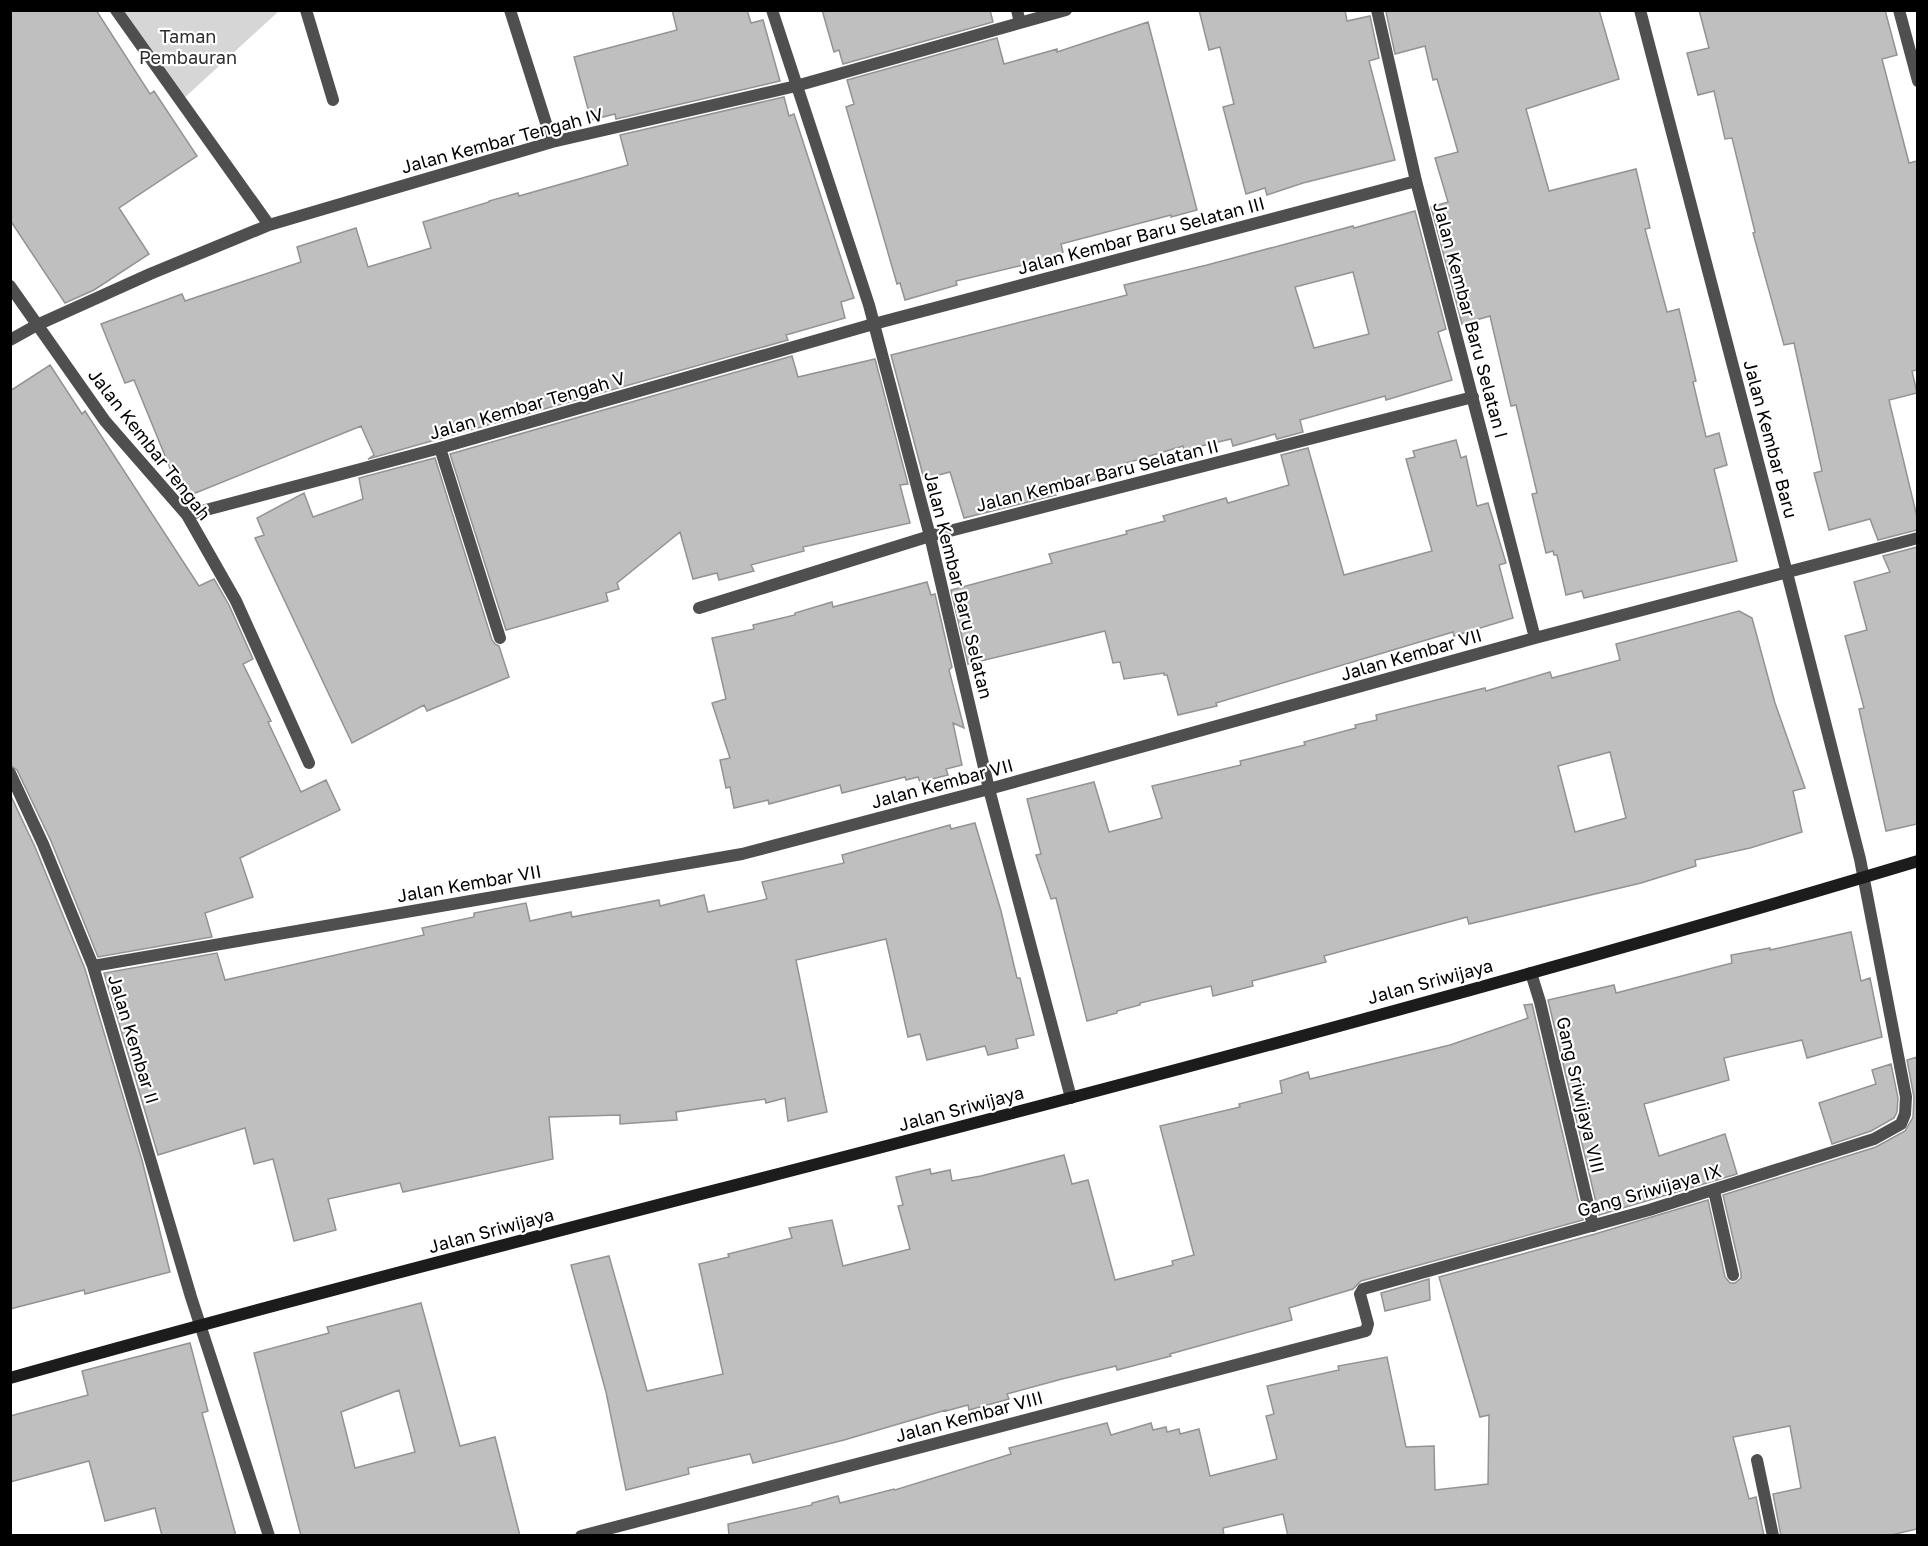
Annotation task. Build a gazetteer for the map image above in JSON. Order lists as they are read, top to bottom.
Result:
{
  "streets": {
    "main road": ["Jalan Sriwijaya"],
    "street": [
      "Jalan Kembar Tengah IV",
      "Jalan Kembar Baru Selatan III",
      "Jalan Kembar Baru Selatan I",
      "Jalan Kembar Tengah V",
      "Jalan Kembar Baru",
      "Jalan Kembar Tengah",
      "Jalan Kembar Baru Selatan II",
      "Jalan Kembar Baru Selatan",
      "Jalan Kembar VII",
      "Jalan Kembar II",
      "Gang Sriwijaya VIII",
      "Gang Sriwijaya IX",
      "Jalan Kembar VIII"
    ]
  },
  "crossings": [
    ["Jalan Kembar Tengah IV", "Jalan Kembar Tengah"],
    ["Jalan Kembar Tengah IV", "Jalan Kembar Baru Selatan"],
    ["Jalan Kembar Baru Selatan III", "Jalan Kembar Baru Selatan I"],
    ["Jalan Kembar Baru Selatan III", "Jalan Kembar Tengah V"],
    ["Jalan Kembar Baru Selatan III", "Jalan Kembar Baru Selatan"],
    ["Jalan Kembar Baru Selatan I", "Jalan Kembar Baru Selatan II"],
    ["Jalan Kembar Baru Selatan I", "Jalan Kembar VII"],
    ["Jalan Kembar Tengah V", "Jalan Kembar Tengah"],
    ["Jalan Kembar Tengah V", "Jalan Kembar Baru Selatan"],
    ["Jalan Kembar Baru", "Jalan Kembar VII"],
    ["Jalan Kembar Baru", "Jalan Sriwijaya"],
    ["Jalan Kembar Baru", "Gang Sriwijaya IX"],
    ["Jalan Kembar Baru Selatan II", "Jalan Kembar Baru Selatan"],
    ["Jalan Kembar Baru Selatan", "Jalan Kembar VII"],
    ["Jalan Kembar Baru Selatan", "Jalan Sriwijaya"],
    ["Jalan Kembar VII", "Jalan Kembar II"],
    ["Jalan Sriwijaya", "Jalan Kembar II"],
    ["Jalan Sriwijaya", "Gang Sriwijaya VIII"],
    ["Gang Sriwijaya VIII", "Gang Sriwijaya IX"],
    ["Gang Sriwijaya IX", "Jalan Kembar VIII"]
  ],
  "parks": ["Taman Pembauran"]
}
